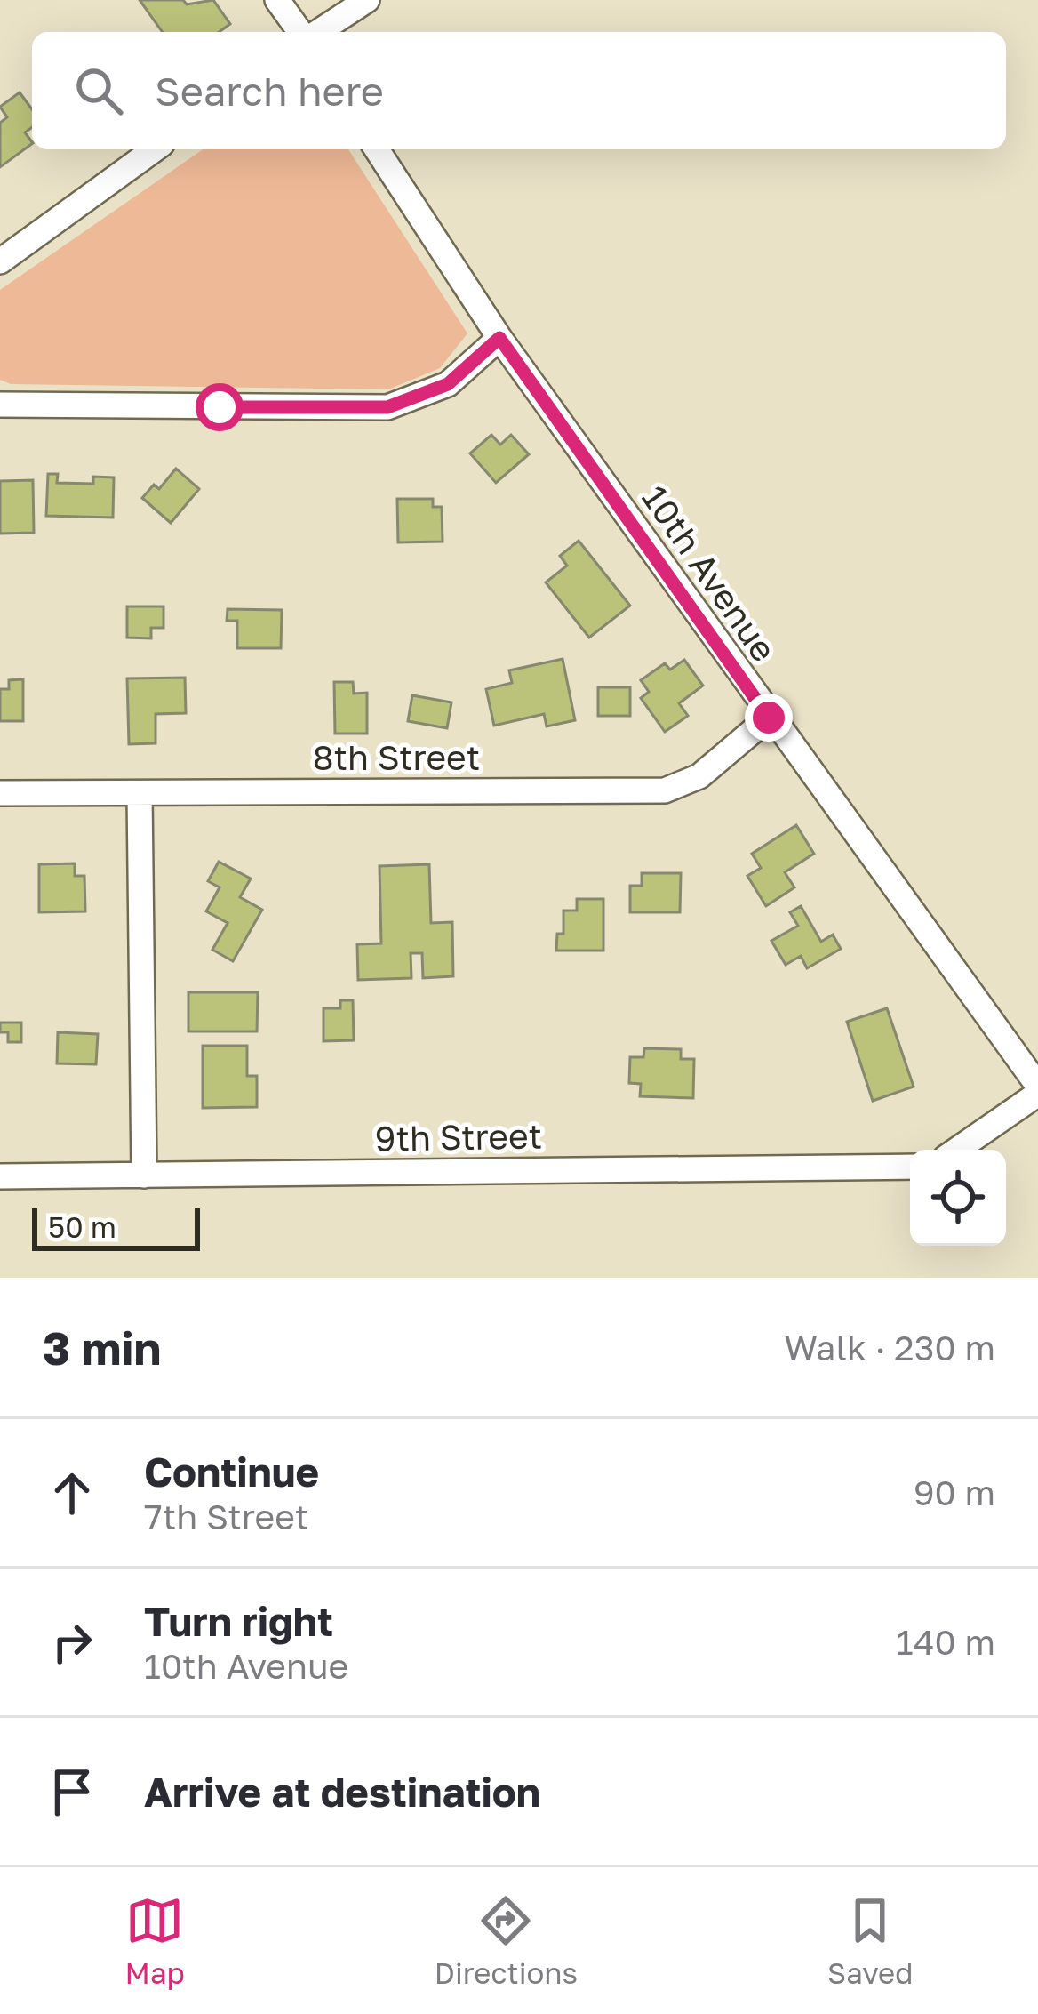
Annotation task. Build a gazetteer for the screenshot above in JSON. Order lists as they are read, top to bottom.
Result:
{
  "streets": {
    "street": ["10th Avenue", "8th Street", "9th Street"]
  },
  "crossings": [
    ["10th Avenue", "8th Street"]
  ],
  "scale_bar": "50 m",
  "page": {
    "search": "Search here",
    "scale": "50 m",
    "heading": ["3 min", "Walk · 230 m"],
    "list": [
      ["Continue", "7th Street", "90 m"],
      ["Turn right", "10th Avenue", "140 m"],
      "Arrive at destination"
    ],
    "nav": ["Map", "Directions", "Saved"]
  }
}
